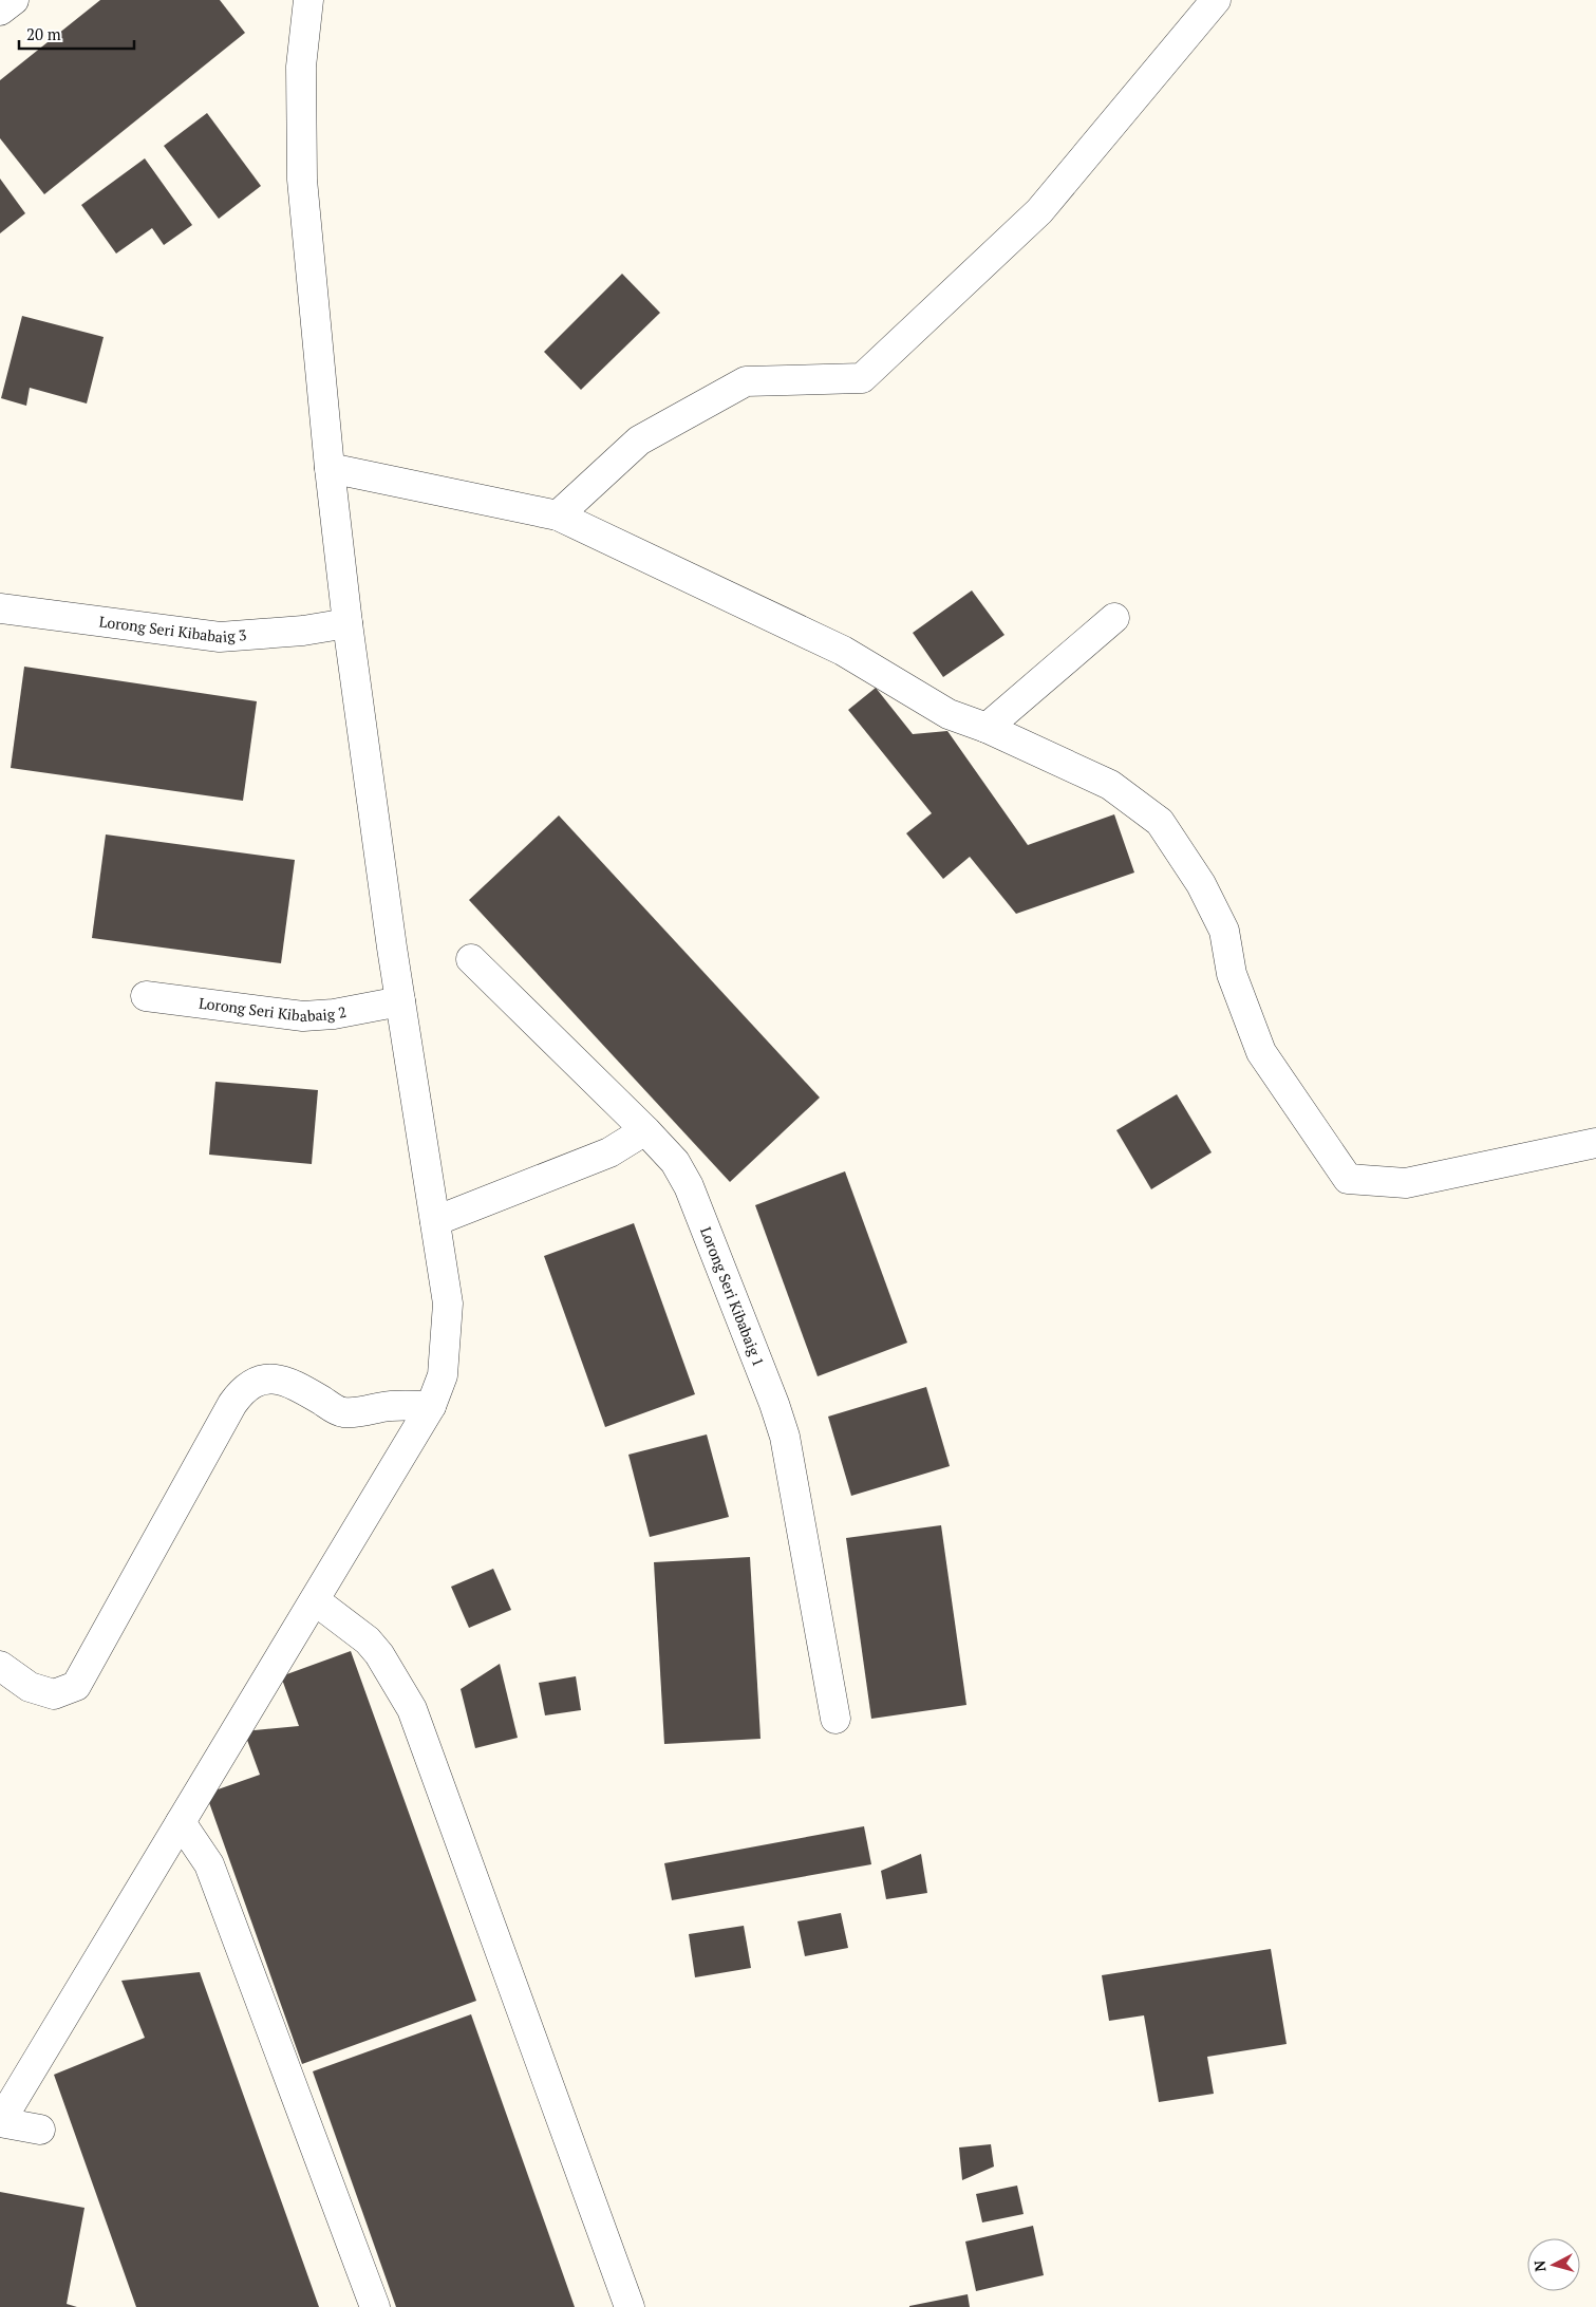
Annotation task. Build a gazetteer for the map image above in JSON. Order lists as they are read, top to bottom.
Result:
{
  "streets": {
    "street": ["Lorong Seri Kibabaig 3", "Lorong Seri Kibabaig 2", "Lorong Seri Kibabaig 1"]
  },
  "scale_bar": "20 m",
  "north": "left"
}
